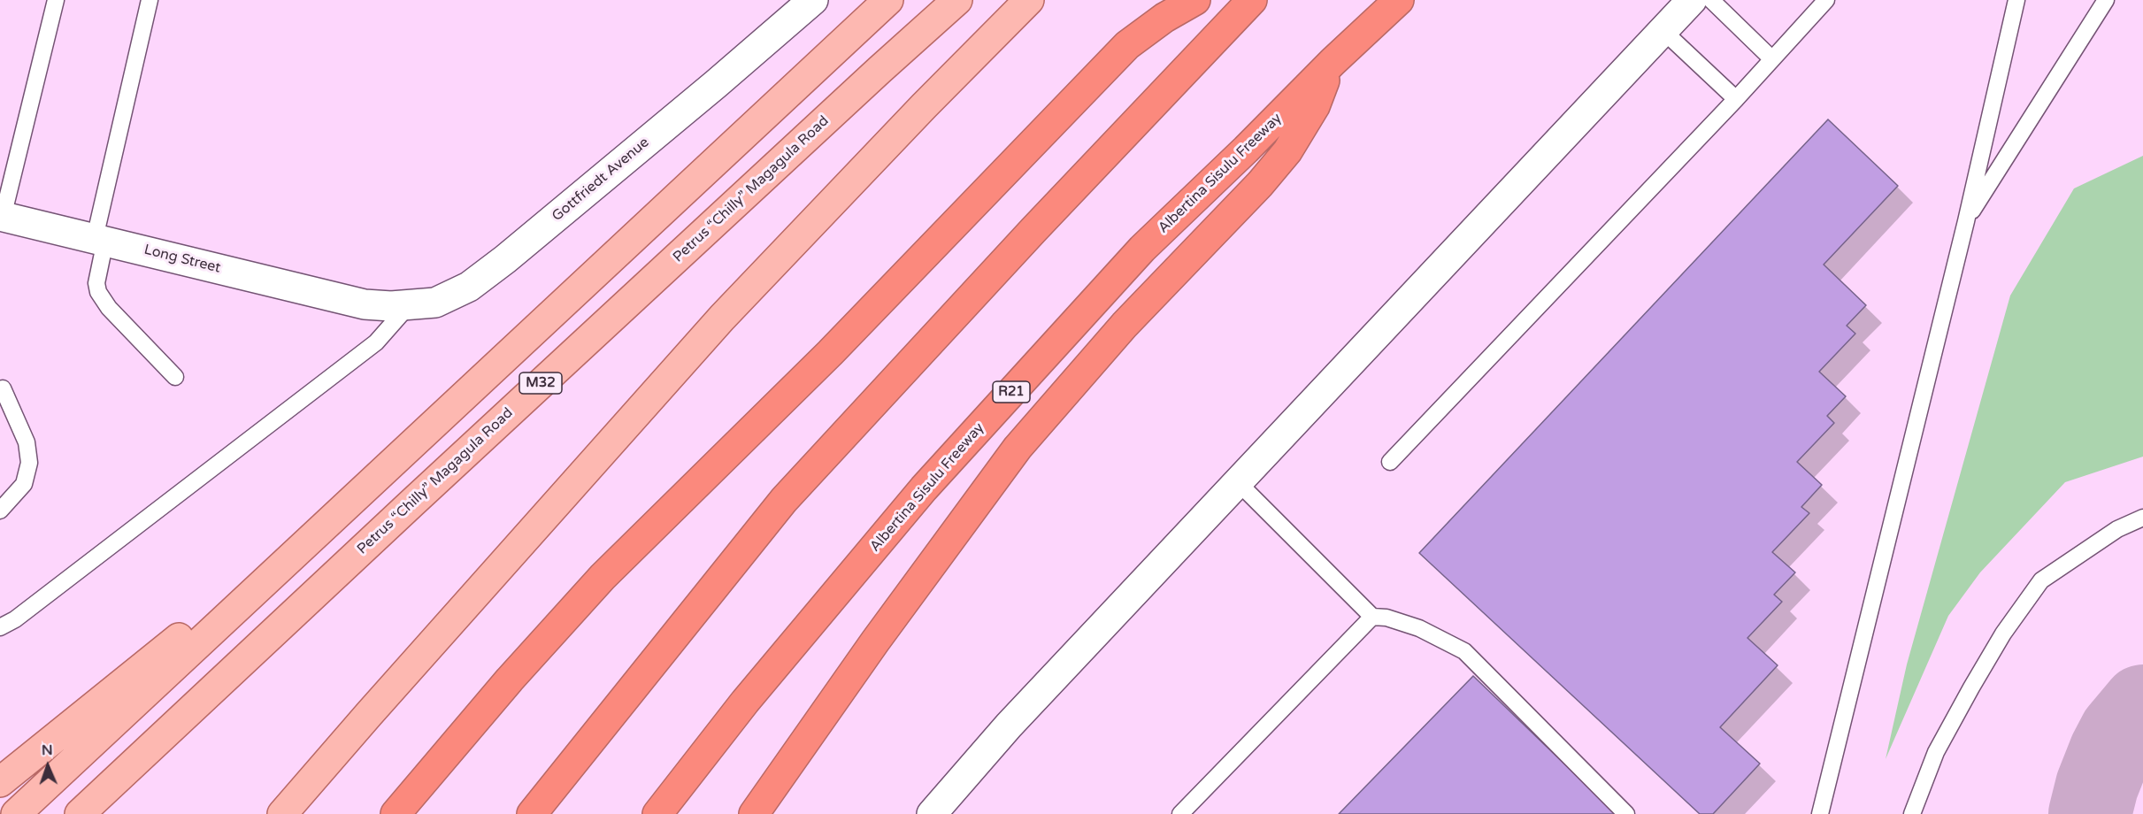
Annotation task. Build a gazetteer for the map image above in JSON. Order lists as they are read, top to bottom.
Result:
{
  "streets": {
    "highway": ["Albertina Sisulu Freeway", "R21"],
    "main road": ["Petrus “Chilly” Magagula Road", "M32"],
    "street": ["Gottfriedt Avenue", "Long Street"]
  },
  "crossings": [
    ["Gottfriedt Avenue", "Long Street"]
  ],
  "north": "top"
}
